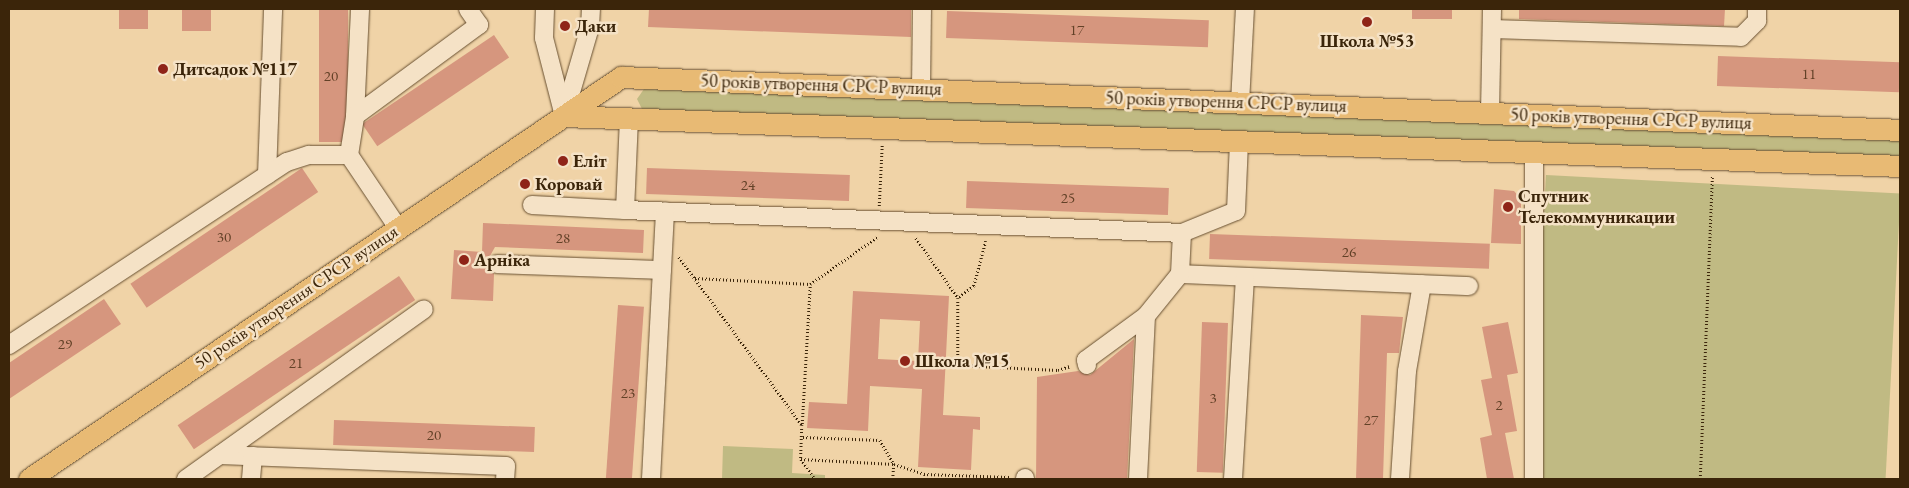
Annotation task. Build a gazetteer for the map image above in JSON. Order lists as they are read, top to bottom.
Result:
{
  "streets": {
    "main road": ["50 років утворення СРСР вулиця"]
  },
  "places": [
    "Школа №53",
    "Даки",
    "Дитсадок №117",
    "Еліт",
    "Коровай",
    "Спутник Телекоммуникации",
    "Арніка",
    "Школа №15"
  ],
  "house_numbers": [
    "17",
    "11",
    "20",
    "24",
    "25",
    "30",
    "28",
    "26",
    "29",
    "21",
    "23",
    "3",
    "2",
    "27",
    "20"
  ]
}
